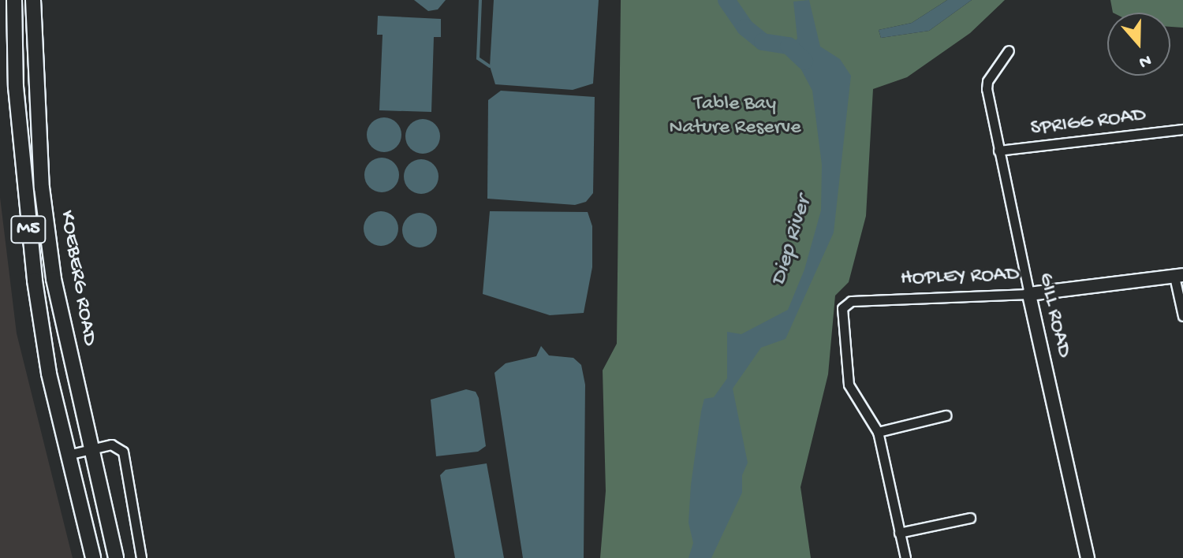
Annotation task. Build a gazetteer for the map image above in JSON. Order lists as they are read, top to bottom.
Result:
{
  "streets": {
    "main road": ["M5", "KOEBERG ROAD"],
    "street": ["SPRIGG ROAD", "HOPLEY ROAD", "GILL ROAD"]
  },
  "crossings": [
    ["SPRIGG ROAD", "GILL ROAD"],
    ["HOPLEY ROAD", "GILL ROAD"]
  ],
  "water": ["Diep River"],
  "parks": ["Table Bay Nature Reserve"],
  "north": "bottom"
}
